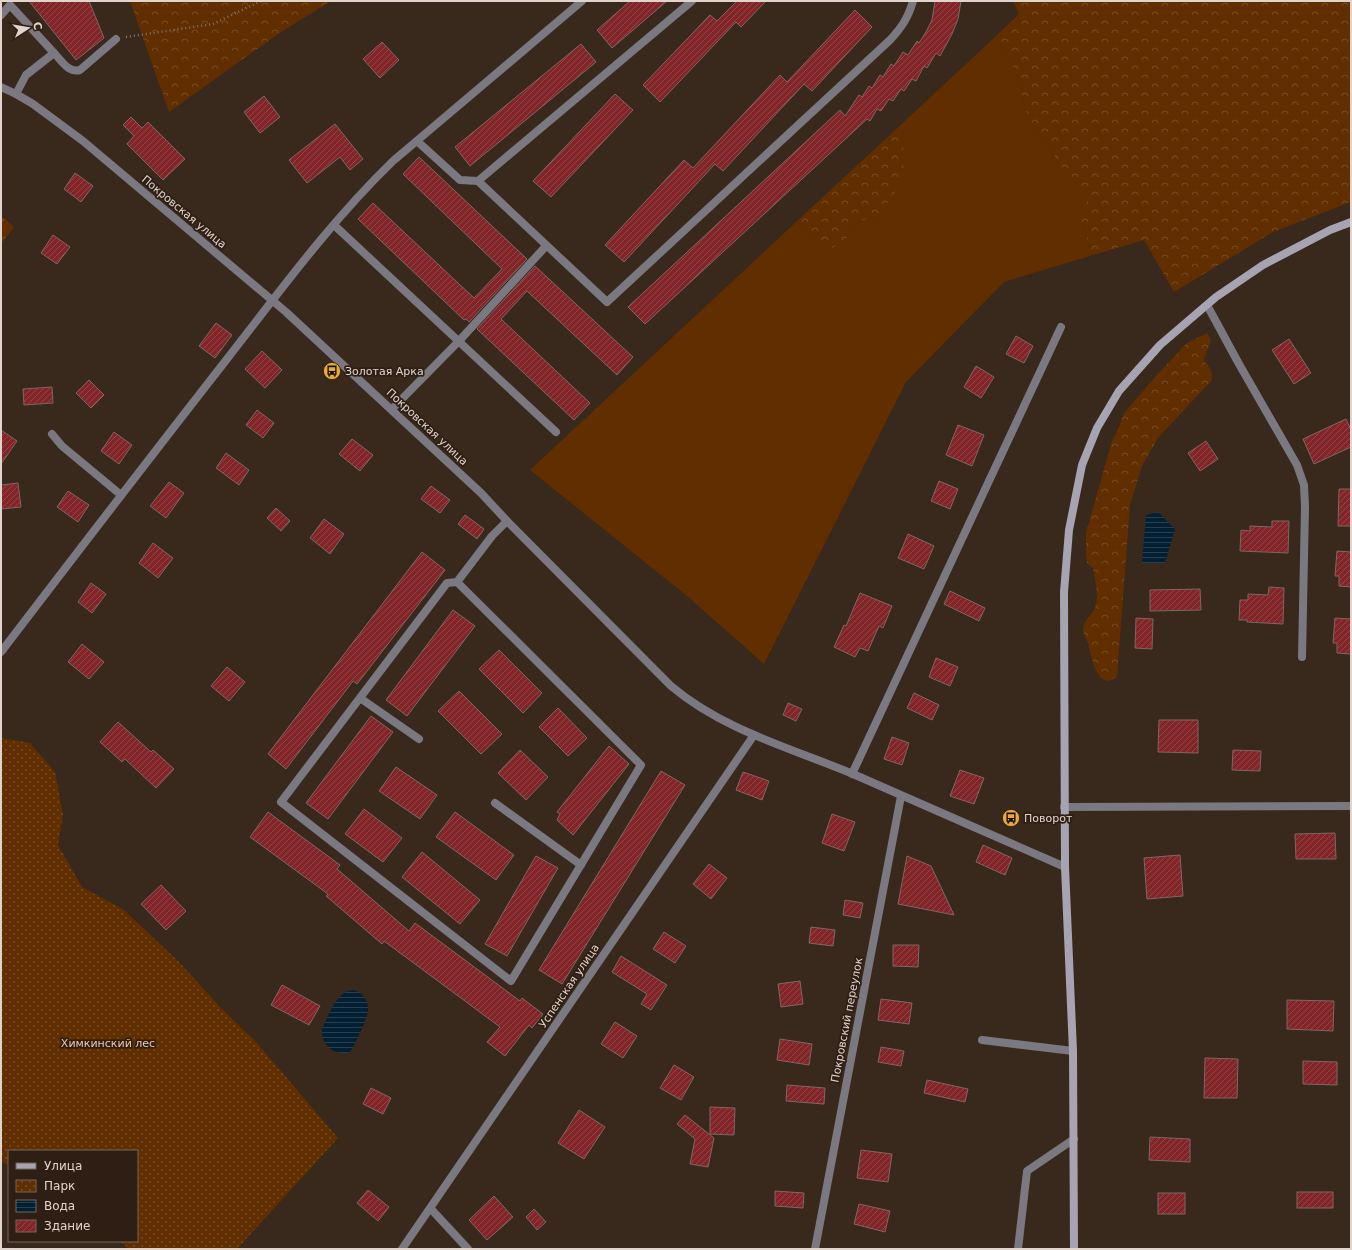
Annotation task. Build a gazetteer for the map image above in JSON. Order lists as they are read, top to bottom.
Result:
{
  "streets": {
    "street": ["Покровская улица", "Успенская улица", "Покровский переулок"]
  },
  "crossings": [
    ["Покровская улица", "Успенская улица"],
    ["Покровская улица", "Покровский переулок"]
  ],
  "parks": ["Химкинский лес"],
  "places": {
    "bus stop": ["Золотая Арка", "Поворот"]
  },
  "legend": [
    "Улица",
    "Парк",
    "Вода",
    "Здание"
  ],
  "north": "right"
}
